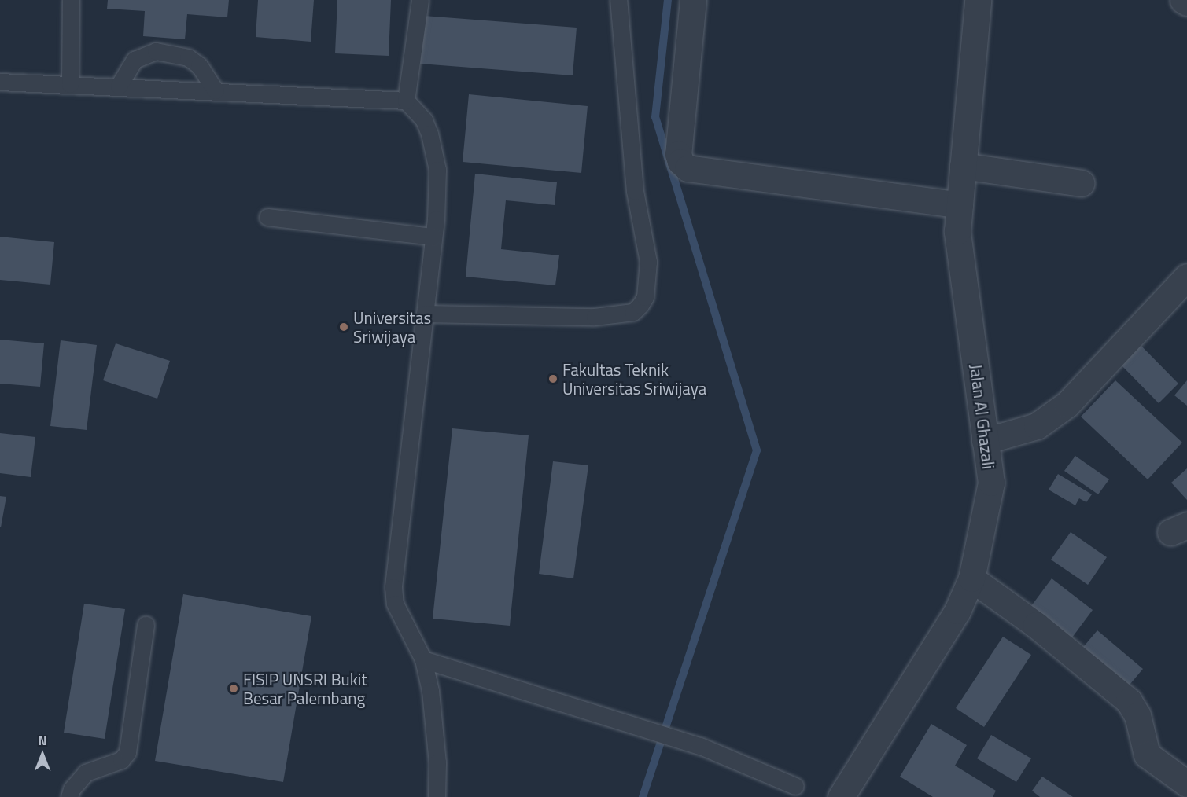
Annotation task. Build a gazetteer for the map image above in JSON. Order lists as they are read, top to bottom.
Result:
{
  "streets": {
    "street": ["Jalan Al Ghazali"]
  },
  "places": ["Universitas Sriwijaya", "Fakultas Teknik Universitas Sriwijaya", "FISIP UNSRI Bukit Besar Palembang"],
  "north": "top"
}
